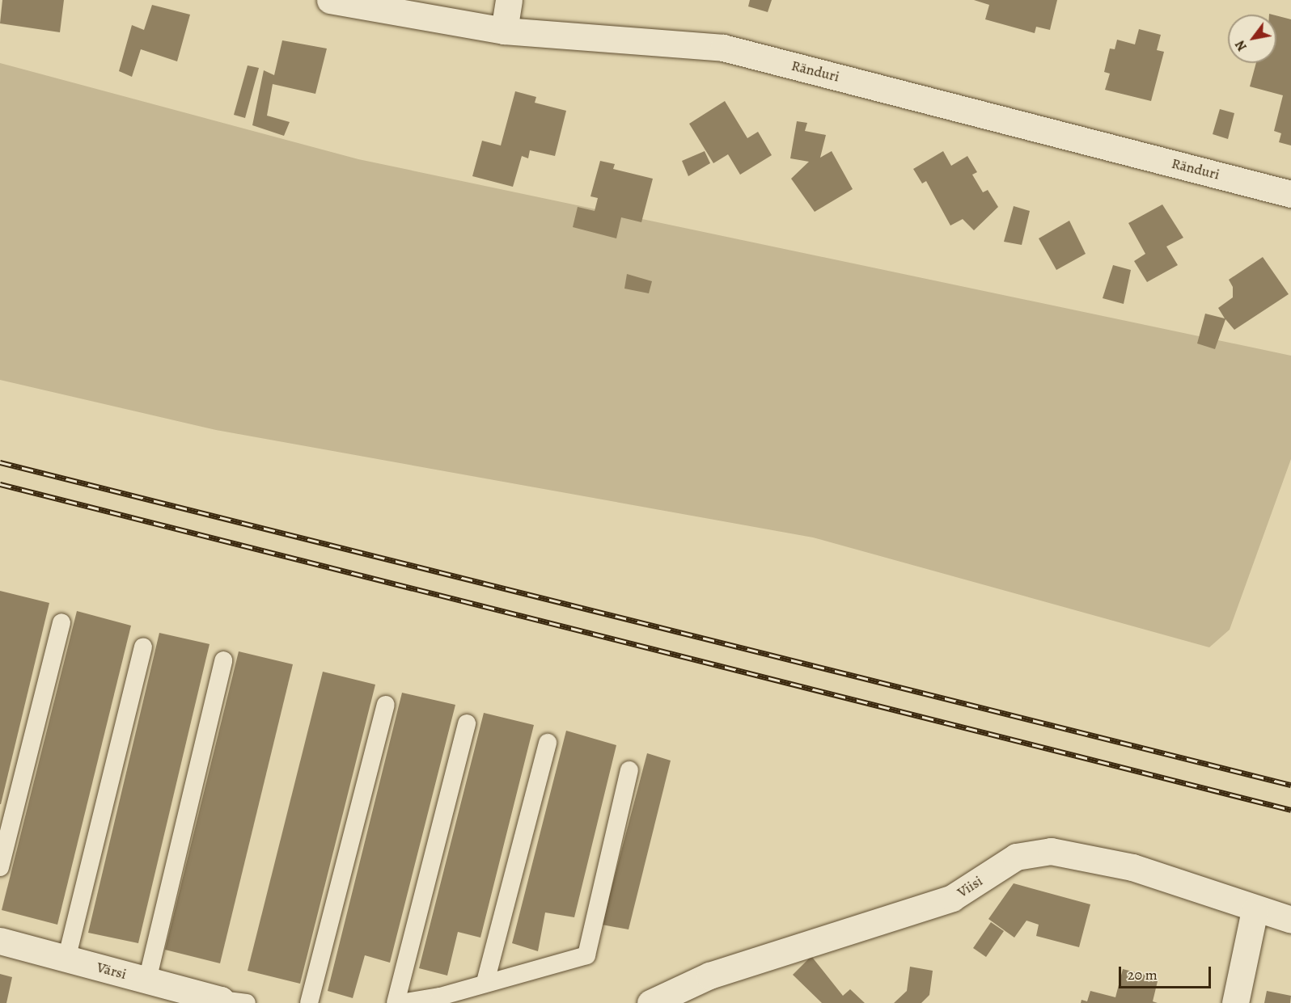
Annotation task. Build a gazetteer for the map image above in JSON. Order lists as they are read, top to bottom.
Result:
{
  "streets": {
    "street": ["Ränduri", "Viisi", "Värsi"]
  },
  "scale_bar": "20 m",
  "north": "bottom left"
}
